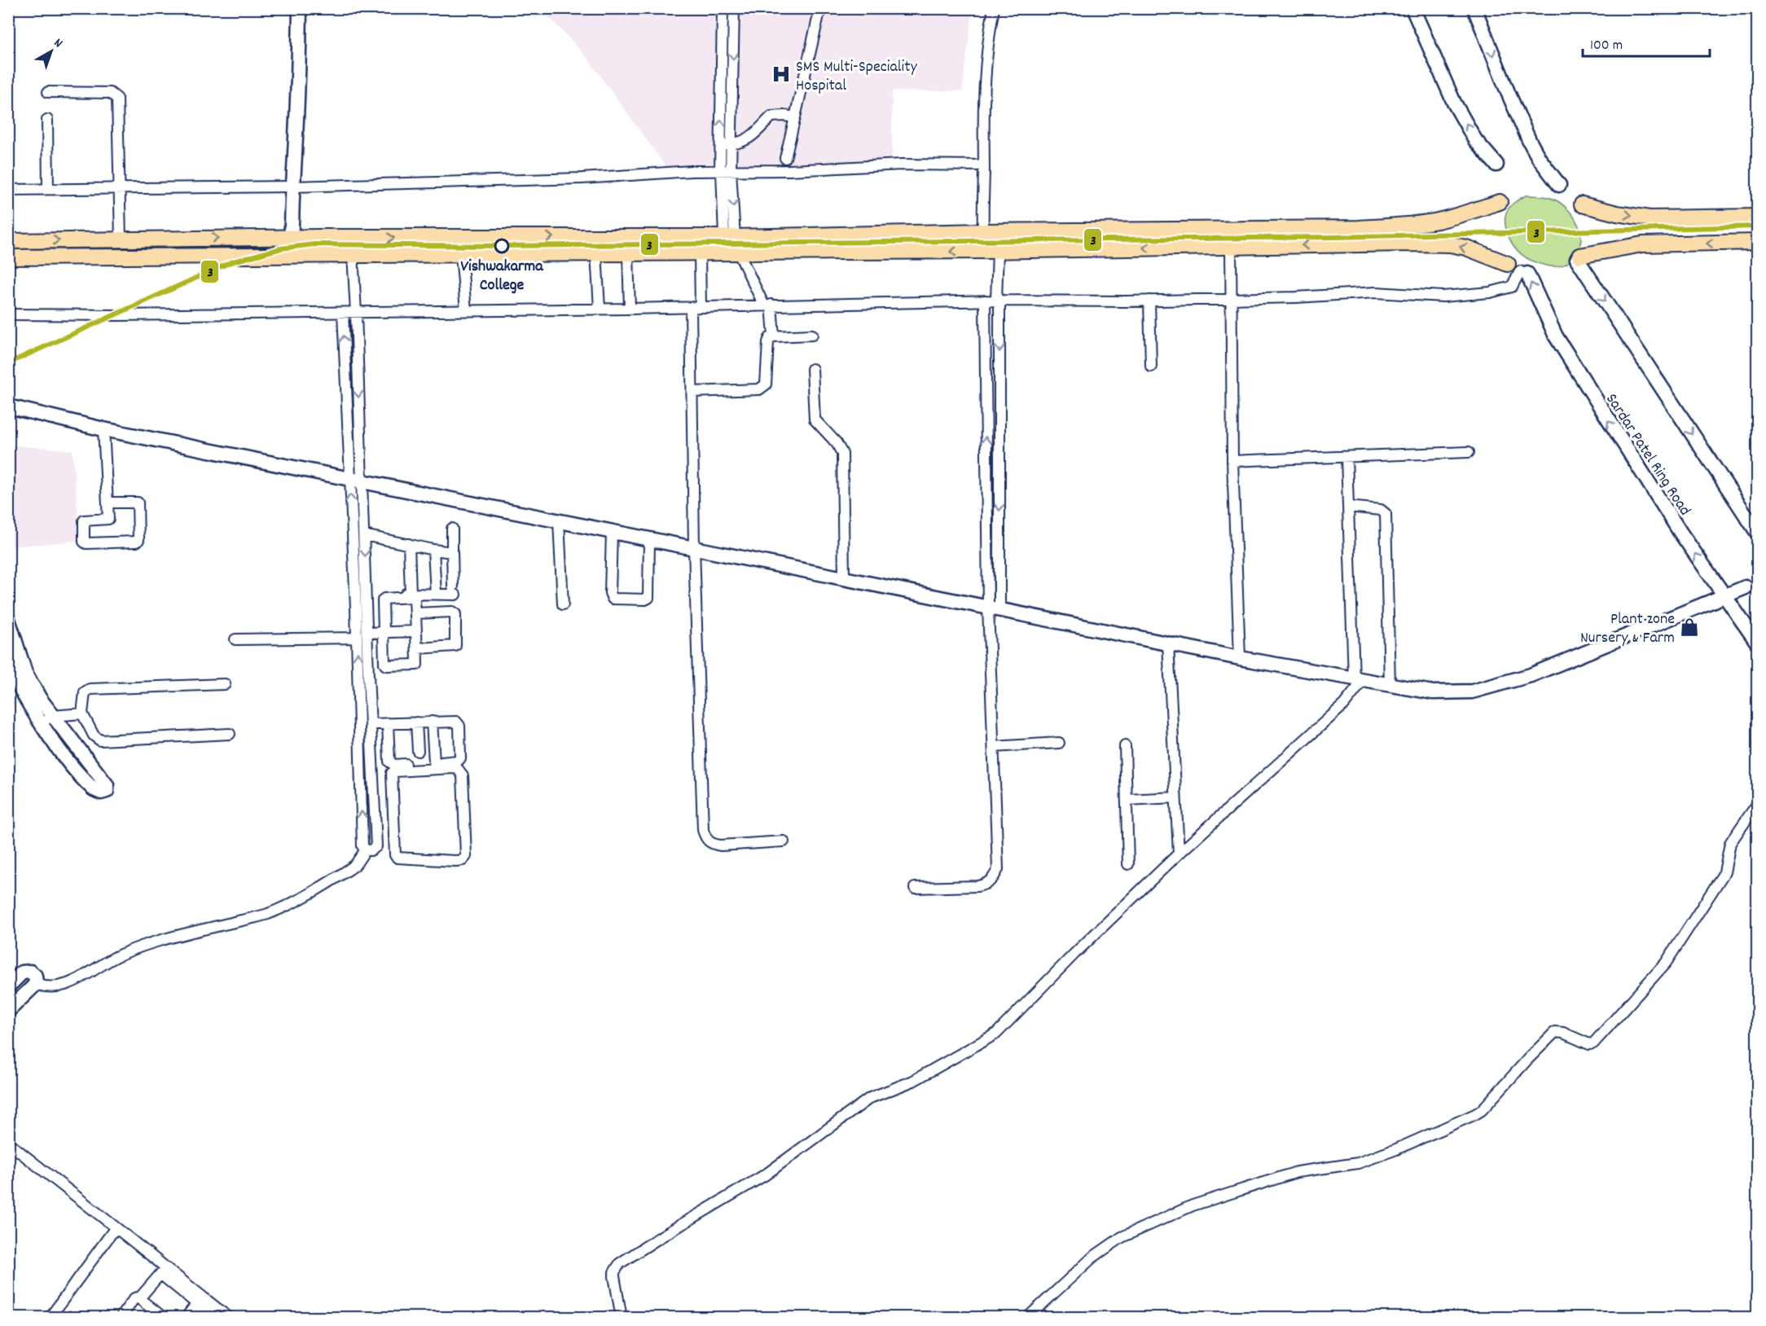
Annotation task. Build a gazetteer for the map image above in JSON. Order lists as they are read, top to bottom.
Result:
{
  "streets": {
    "street": ["Sardar Patel Ring Road"]
  },
  "places": {
    "hospital": ["SMS Multi-Speciality Hospital"],
    "other": ["Vishwakarma College"],
    "shop": ["Plant zone Nursery & Farm"]
  },
  "lines": ["transit line 3"],
  "scale_bar": "100 m",
  "north": "top right"
}
